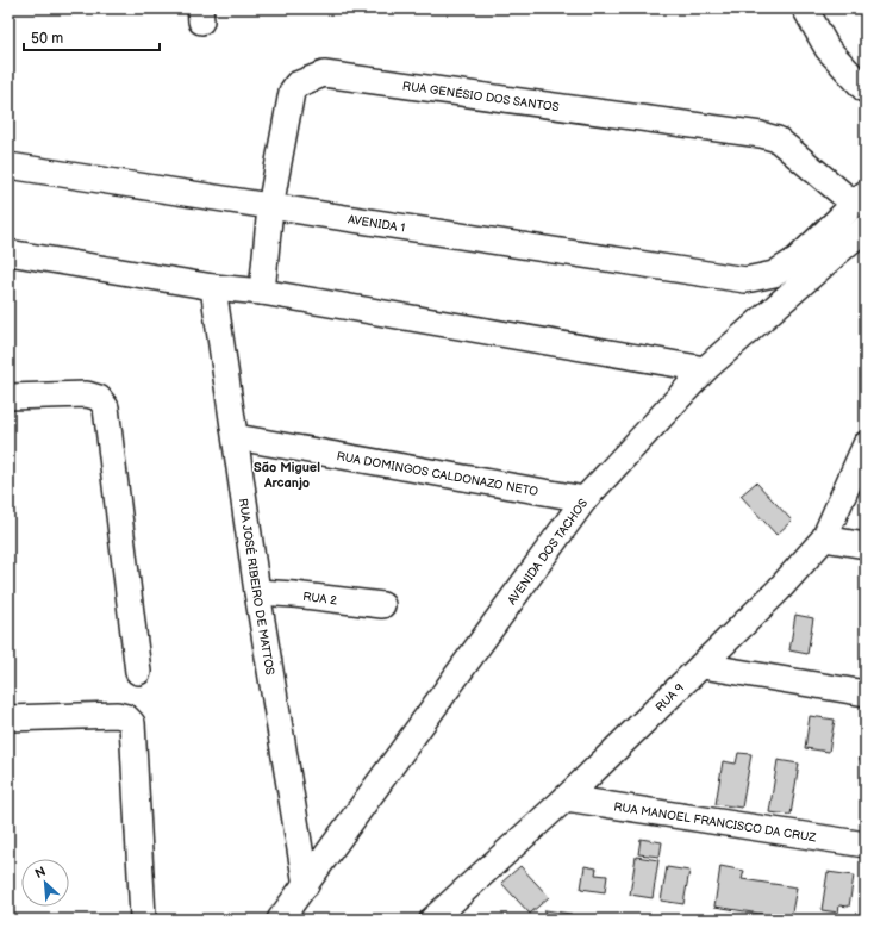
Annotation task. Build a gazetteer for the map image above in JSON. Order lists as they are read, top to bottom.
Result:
{
  "streets": {
    "street": [
      "RUA GENÉSIO DOS SANTOS",
      "AVENIDA 1",
      "RUA DOMINGOS CALDONAZO NETO",
      "AVENIDA DOS TACHOS",
      "RUA JOSÉ RIBEIRO DE MATTOS",
      "RUA 2",
      "RUA 9",
      "RUA MANOEL FRANCISCO DA CRUZ"
    ]
  },
  "crossings": [
    ["RUA GENÉSIO DOS SANTOS", "AVENIDA 1"],
    ["RUA DOMINGOS CALDONAZO NETO", "AVENIDA DOS TACHOS"],
    ["RUA DOMINGOS CALDONAZO NETO", "RUA JOSÉ RIBEIRO DE MATTOS"],
    ["AVENIDA DOS TACHOS", "RUA JOSÉ RIBEIRO DE MATTOS"],
    ["RUA JOSÉ RIBEIRO DE MATTOS", "RUA 2"],
    ["RUA 9", "RUA MANOEL FRANCISCO DA CRUZ"]
  ],
  "districts": ["São Miguel Arcanjo"],
  "scale_bar": "50 m",
  "north": "top left"
}
